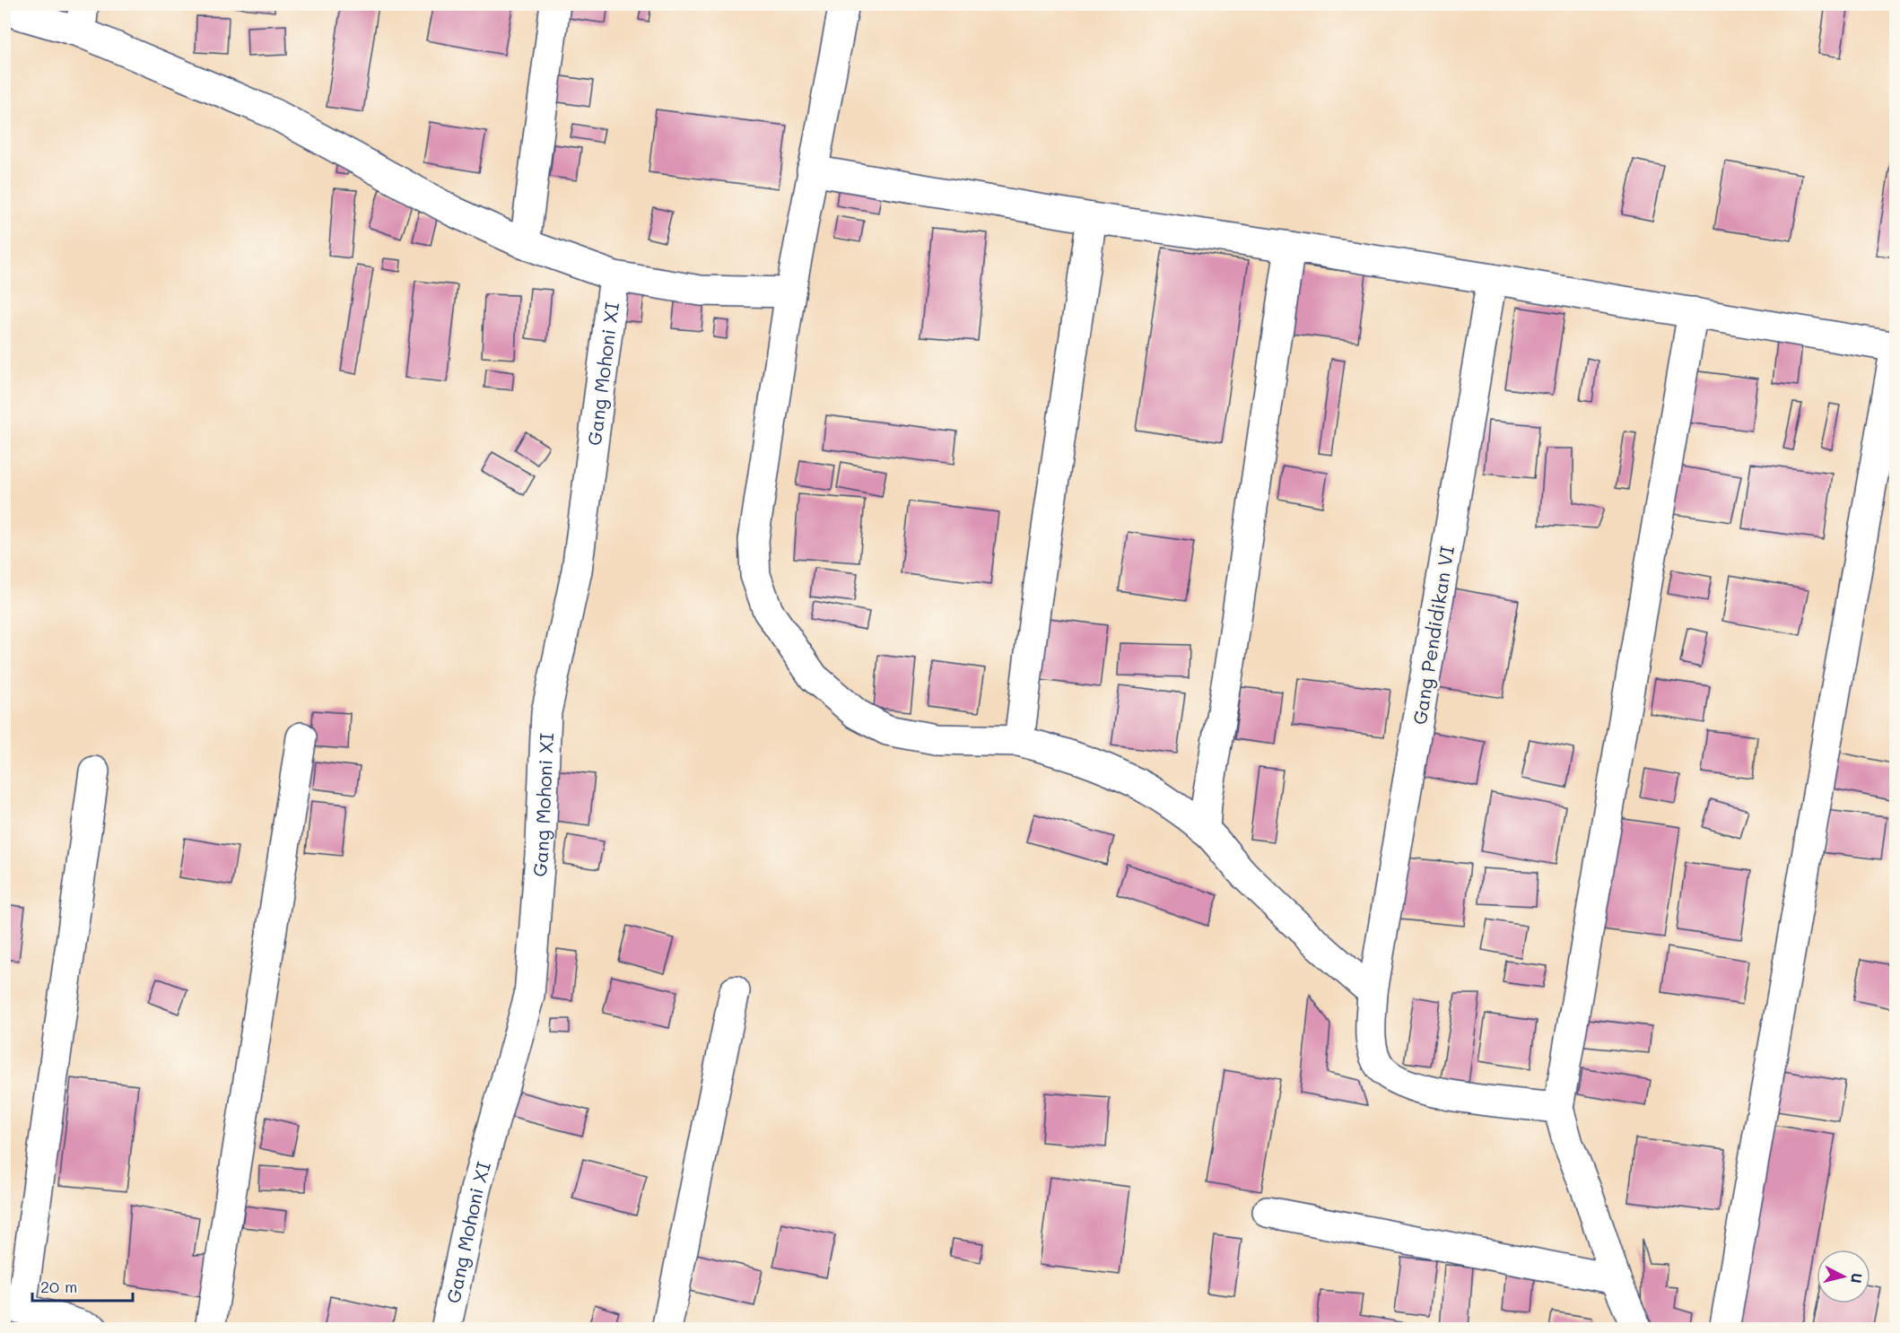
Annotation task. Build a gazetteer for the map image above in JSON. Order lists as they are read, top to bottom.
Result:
{
  "streets": {
    "street": ["Gang Mohoni XI", "Gang Pendidikan VI"]
  },
  "scale_bar": "20 m",
  "north": "right"
}
